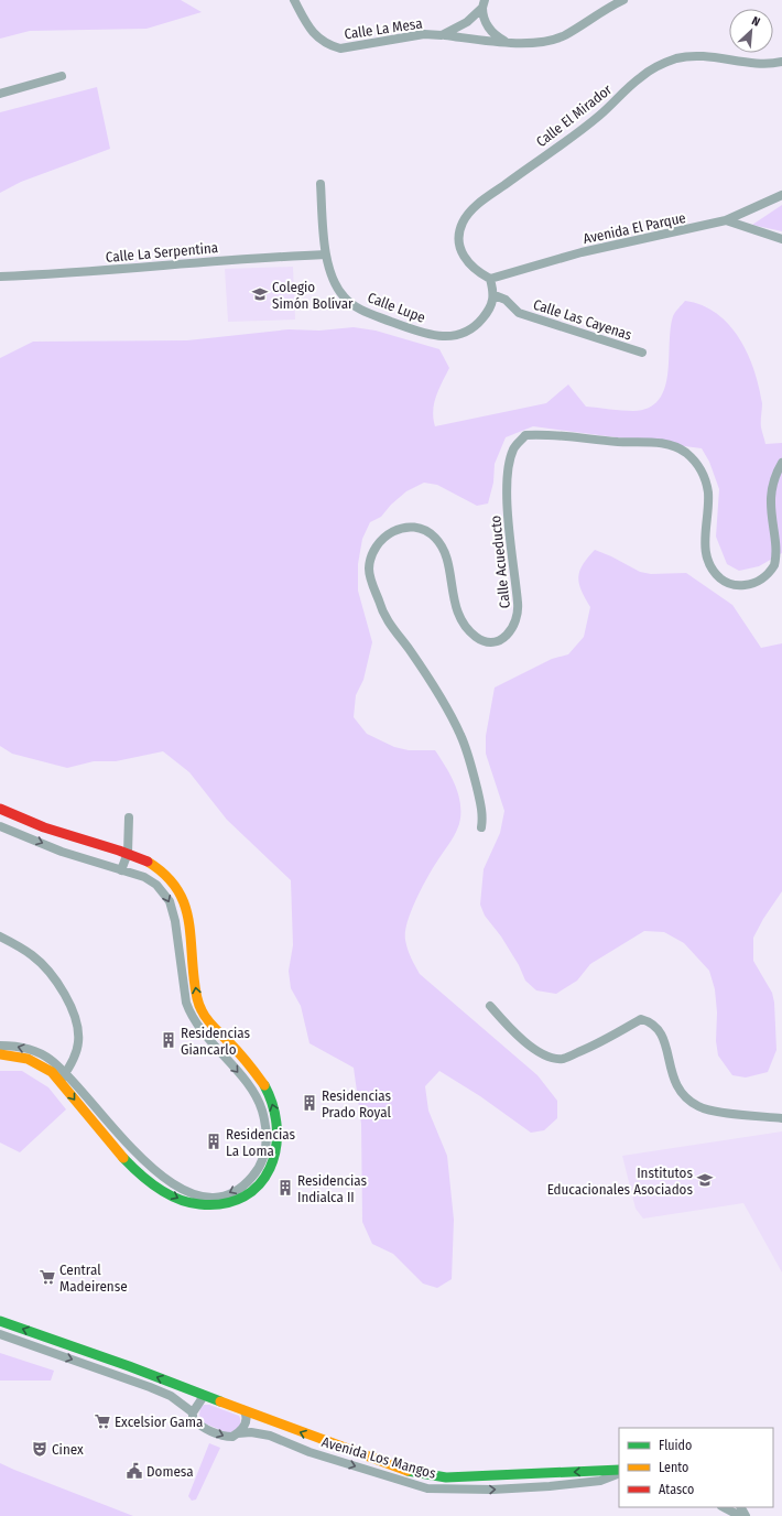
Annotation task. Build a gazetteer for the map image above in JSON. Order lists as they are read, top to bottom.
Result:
{
  "streets": {
    "street": [
      "Calle La Mesa",
      "Calle El Mirador",
      "Avenida El Parque",
      "Calle La Serpentina",
      "Calle Lupe",
      "Calle Las Cayenas",
      "Calle Acueducto",
      "Avenida Los Mangos"
    ]
  },
  "crossings": [
    ["Calle El Mirador", "Avenida El Parque"],
    ["Calle La Serpentina", "Calle Lupe"],
    ["Calle Lupe", "Calle Las Cayenas"]
  ],
  "places": {
    "school or university": ["Colegio Simón Bolívar", "Institutos Educacionales Asociados"],
    "building": [
      "Residencias Giancarlo",
      "Residencias Prado Royal",
      "Residencias La Loma",
      "Residencias Indialca II"
    ],
    "supermarket": ["Central Madeirense", "Excelsior Gama"],
    "theatre": ["Cinex"],
    "public building": ["Domesa"]
  },
  "legend": ["Fluido", "Lento", "Atasco"],
  "north": "top right"
}
